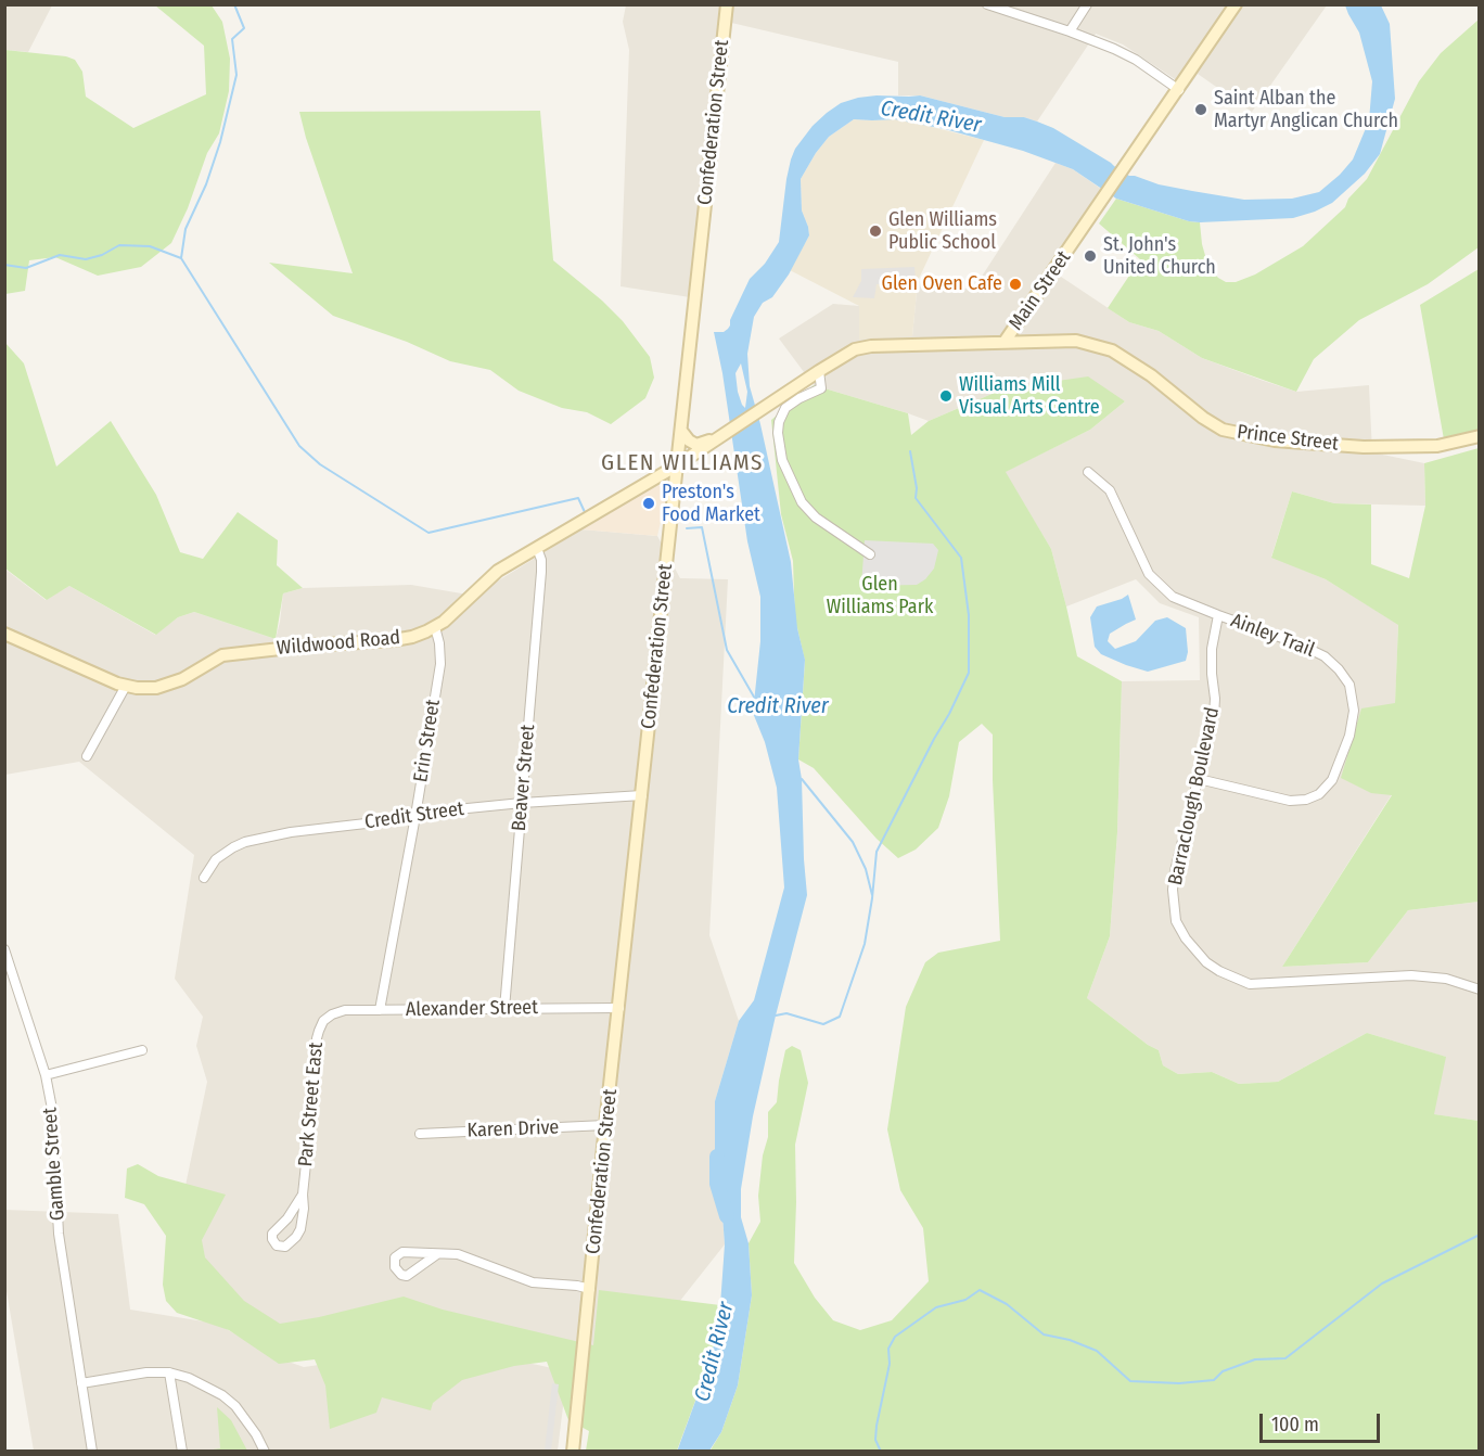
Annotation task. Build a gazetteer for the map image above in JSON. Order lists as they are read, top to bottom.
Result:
{
  "streets": {
    "main road": [
      "Confederation Street",
      "Main Street",
      "Prince Street",
      "Wildwood Road"
    ],
    "street": [
      "Ainley Trail",
      "Erin Street",
      "Beaver Street",
      "Barraclough Boulevard",
      "Credit Street",
      "Alexander Street",
      "Park Street East",
      "Karen Drive",
      "Gamble Street"
    ]
  },
  "crossings": [
    ["Confederation Street", "Main Street"],
    ["Confederation Street", "Wildwood Road"],
    ["Confederation Street", "Credit Street"],
    ["Confederation Street", "Alexander Street"],
    ["Confederation Street", "Karen Drive"],
    ["Main Street", "Prince Street"],
    ["Main Street", "Wildwood Road"],
    ["Ainley Trail", "Barraclough Boulevard"],
    ["Wildwood Road", "Erin Street"],
    ["Wildwood Road", "Beaver Street"],
    ["Erin Street", "Credit Street"],
    ["Erin Street", "Alexander Street"],
    ["Beaver Street", "Credit Street"],
    ["Beaver Street", "Alexander Street"],
    ["Alexander Street", "Park Street East"]
  ],
  "districts": ["GLEN WILLIAMS"],
  "water": ["Credit River"],
  "parks": ["Glen Williams Park"],
  "places": [
    "Saint Alban the Martyr Anglican Church",
    "Glen Williams Public School",
    "St. John's United Church",
    "Glen Oven Cafe",
    "Williams Mill Visual Arts Centre",
    "Preston's Food Market"
  ],
  "scale_bar": "100 m"
}
